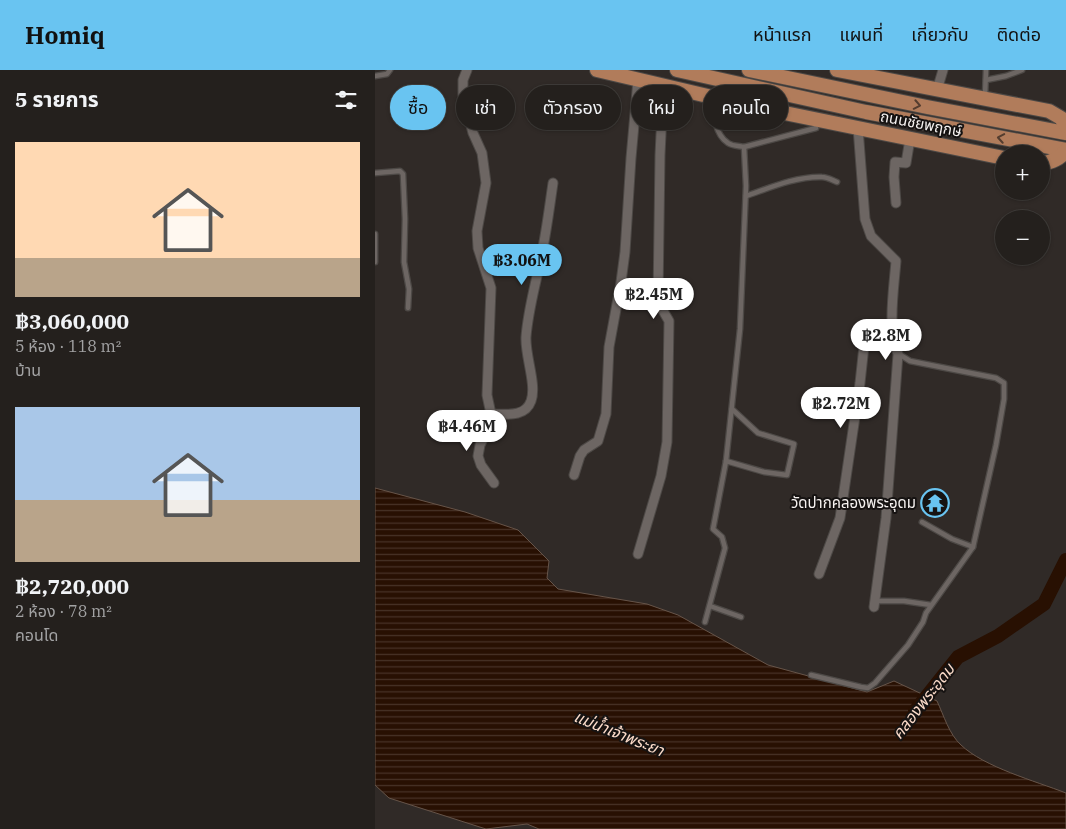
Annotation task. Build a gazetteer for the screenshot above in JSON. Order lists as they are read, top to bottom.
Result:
{
  "streets": {
    "main road": ["ถนนชัยพฤกษ์"]
  },
  "water": ["คลองพระอุดม", "แม่น้ำเจ้าพระยา"],
  "places": {
    "temple": ["วัดปากคลองพระอุดม"]
  },
  "page": {
    "header": "Homiq",
    "nav": [
      "หน้าแรก",
      "แผนที่",
      "เกี่ยวกับ",
      "ติดต่อ"
    ],
    "heading": "5 รายการ",
    "chip": [
      "ซื้อ",
      "เช่า",
      "ตัวกรอง",
      "ใหม่",
      "คอนโด"
    ],
    "list": [
      {
        "name": "฿3,060,000",
        "note": "5 ห้อง · 118 m² · บ้าน"
      },
      {
        "name": "฿2,720,000",
        "note": "2 ห้อง · 78 m² · คอนโด"
      }
    ],
    "map_buttons": ["+", "−"],
    "price": [
      "฿3.06M",
      "฿2.45M",
      "฿2.8M",
      "฿2.72M",
      "฿4.46M"
    ]
  }
}
